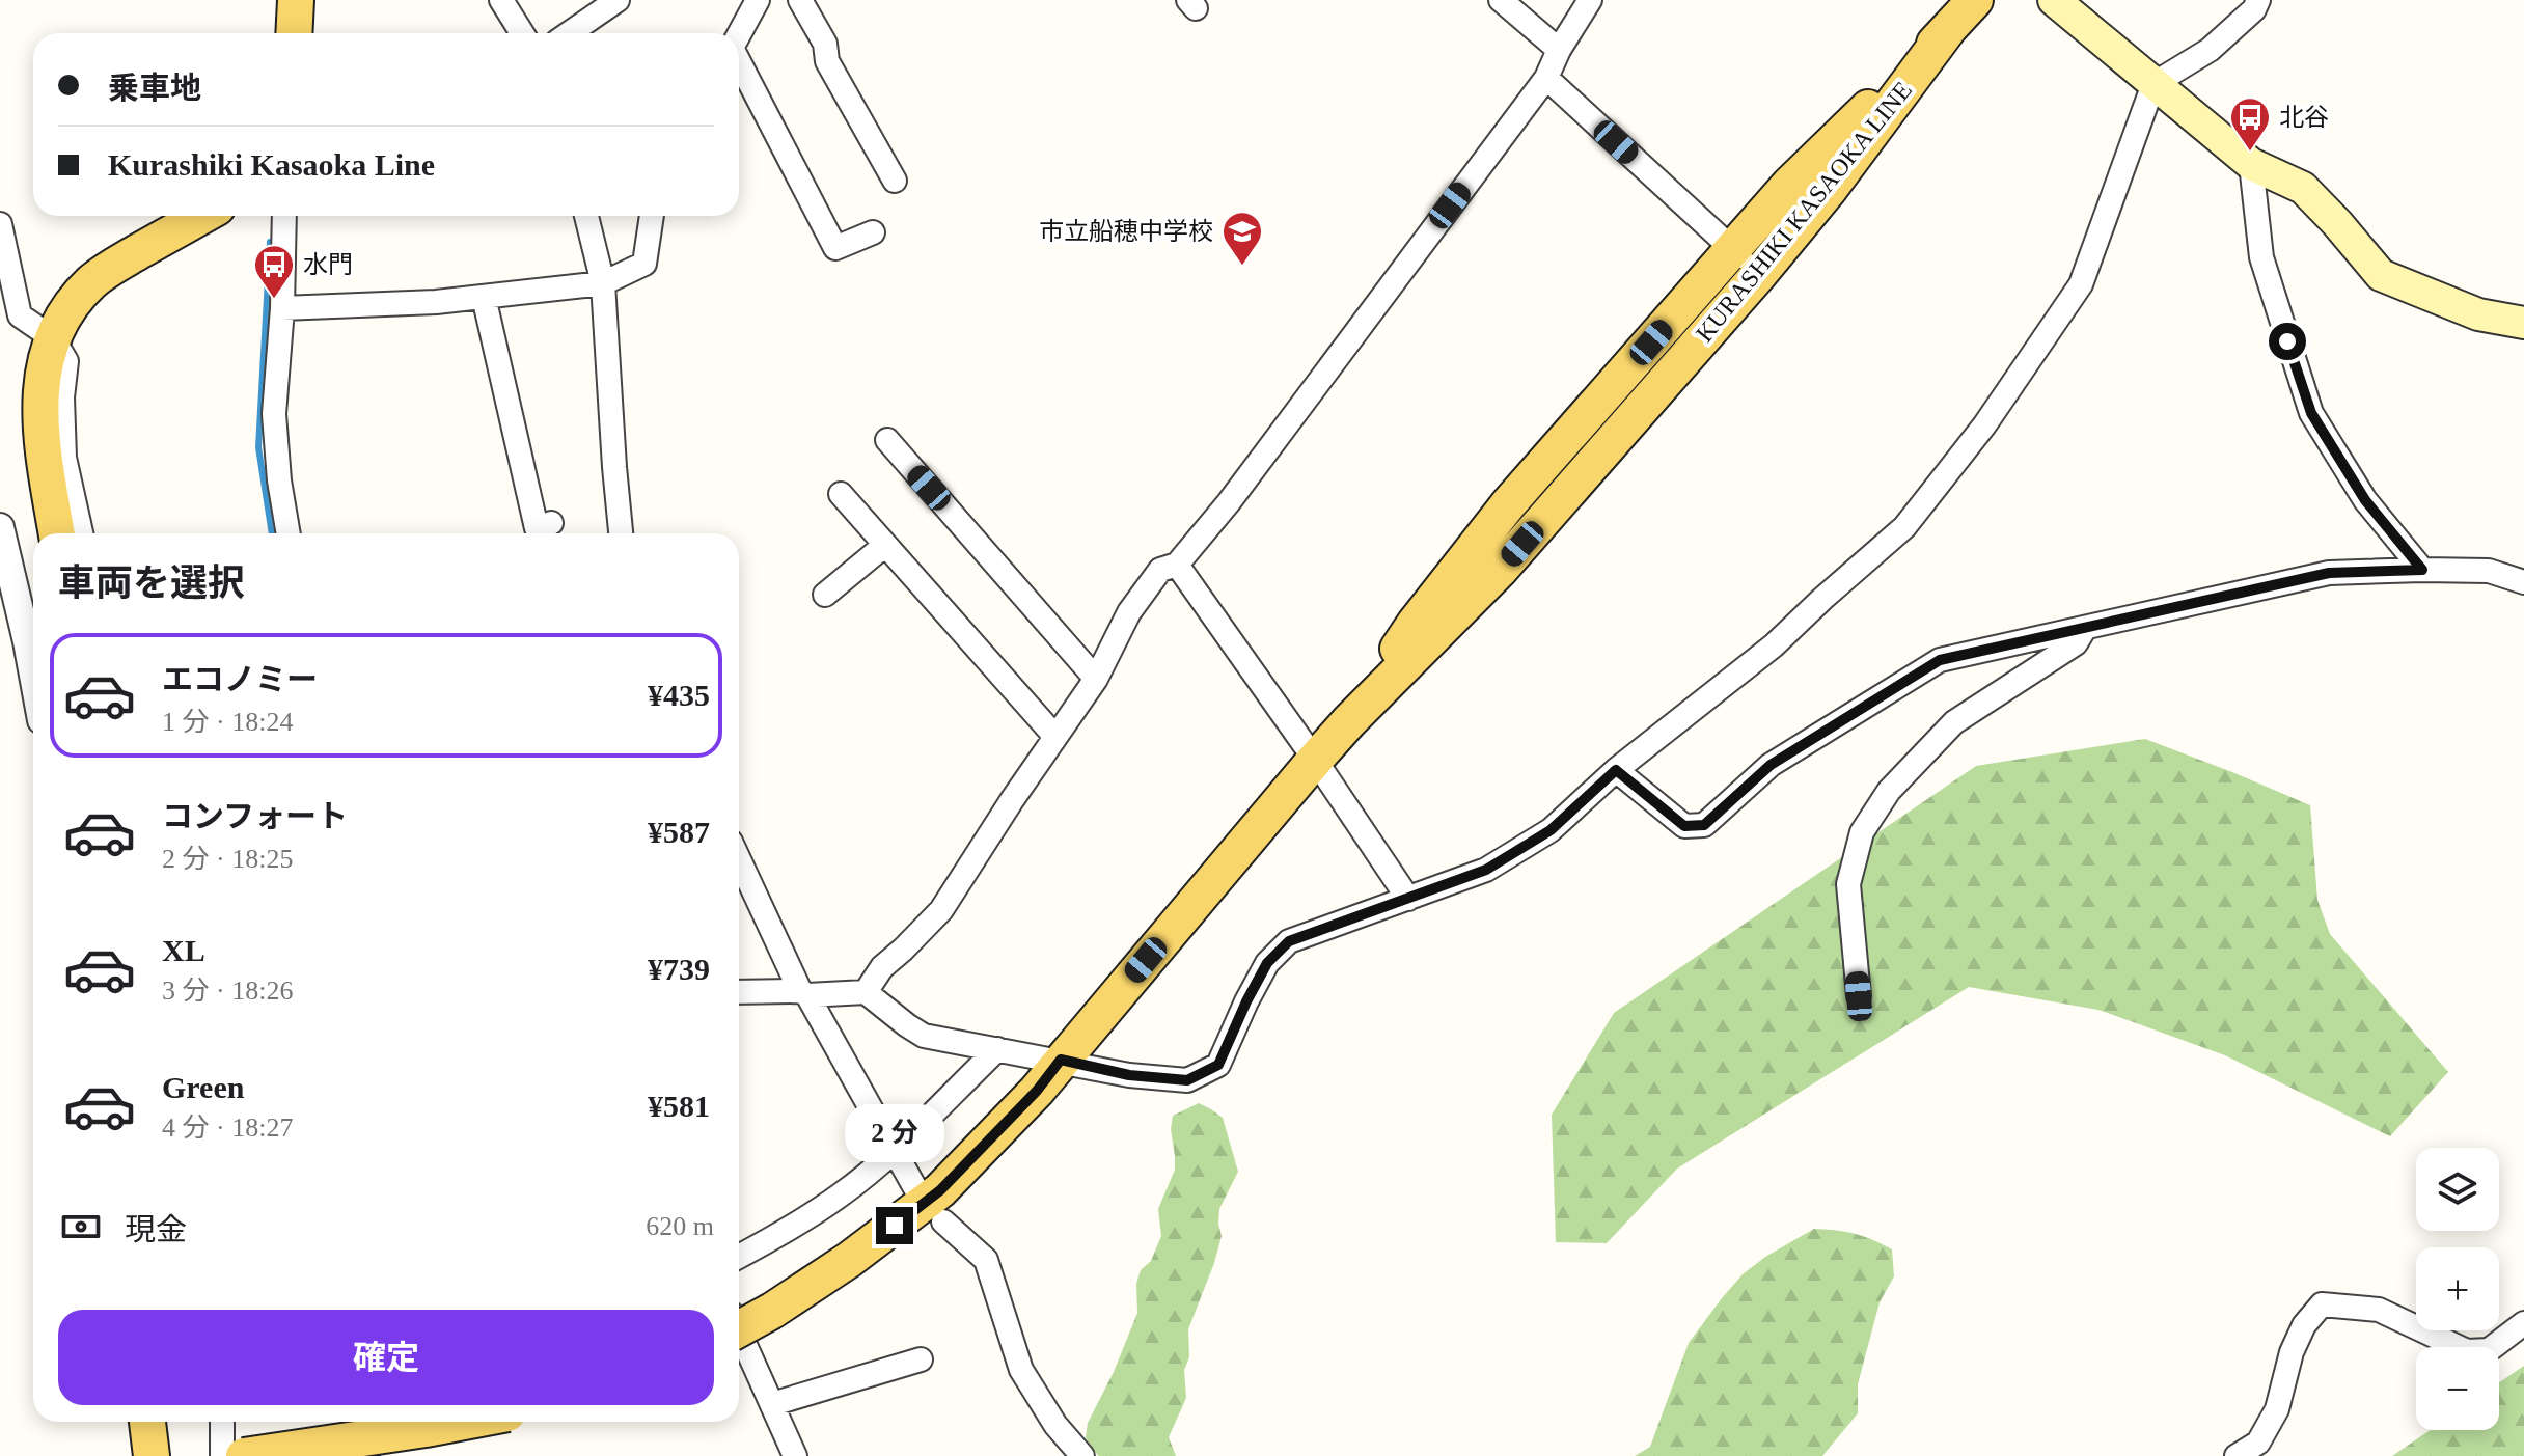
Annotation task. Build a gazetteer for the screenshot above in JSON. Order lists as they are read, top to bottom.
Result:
{
  "streets": {
    "main road": ["KURASHIKI KASAOKA LINE"]
  },
  "places": {
    "bus stop": ["北谷", "水門"],
    "school or university": ["市立船穂中学校"]
  },
  "page": {
    "banner": ["乗車地", "Kurashiki Kasaoka Line"],
    "heading": "車両を選択",
    "list": [
      {
        "name": "エコノミー",
        "note": "1 分 · 18:24",
        "value": "¥435"
      },
      {
        "name": "コンフォート",
        "note": "2 分 · 18:25",
        "value": "¥587"
      },
      {
        "name": "XL",
        "note": "3 分 · 18:26",
        "value": "¥739"
      },
      {
        "name": "Green",
        "note": "4 分 · 18:27",
        "value": "¥581"
      }
    ],
    "bubble": "2 分",
    "map_buttons": ["+", "−"],
    "pay": ["現金", "620 m"],
    "buttons": "確定"
  }
}
